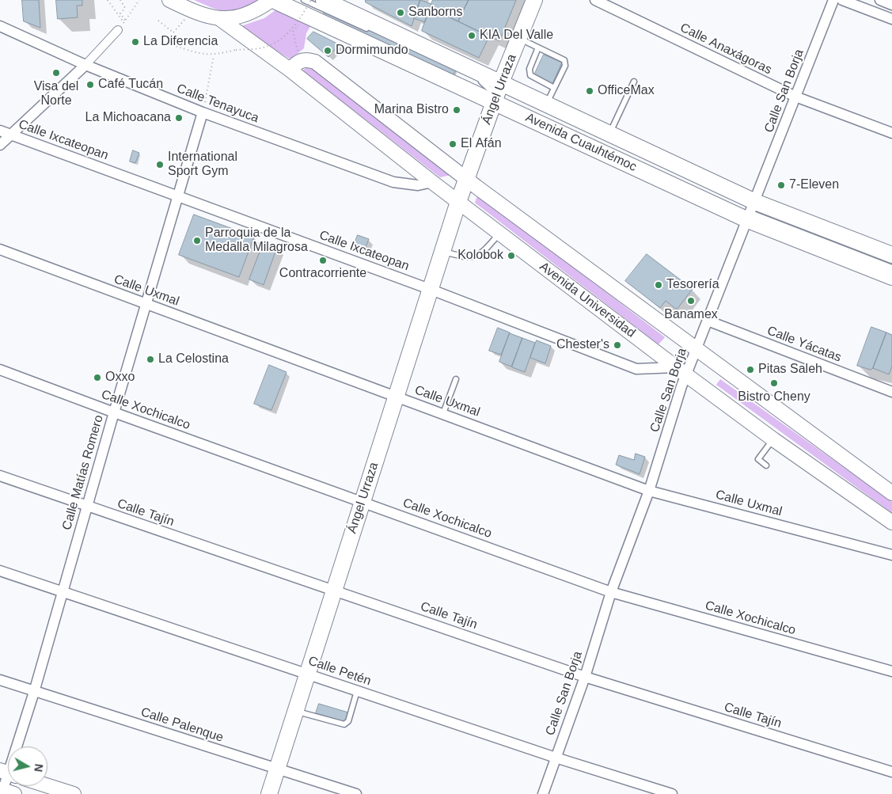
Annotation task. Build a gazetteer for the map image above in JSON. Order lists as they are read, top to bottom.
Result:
{
  "streets": {
    "main road": ["Ángel Urraza", "Avenida Cuauhtémoc", "Avenida Universidad"],
    "street": [
      "Calle Anaxágoras",
      "Calle San Borja",
      "Calle Tenayuca",
      "Calle Ixcateopan",
      "Calle Uxmal",
      "Calle Yácatas",
      "Calle Xochicalco",
      "Calle Matías Romero",
      "Calle Tajín",
      "Calle Petén",
      "Calle Palenque"
    ]
  },
  "crossings": [
    ["Calle Anaxágoras", "Calle San Borja"],
    ["Ángel Urraza", "Calle Ixcateopan"],
    ["Ángel Urraza", "Avenida Cuauhtémoc"],
    ["Ángel Urraza", "Calle Uxmal"],
    ["Ángel Urraza", "Avenida Universidad"],
    ["Ángel Urraza", "Calle Xochicalco"],
    ["Ángel Urraza", "Calle Tajín"],
    ["Ángel Urraza", "Calle Petén"],
    ["Ángel Urraza", "Calle Palenque"],
    ["Calle San Borja", "Calle Ixcateopan"],
    ["Calle San Borja", "Avenida Cuauhtémoc"],
    ["Calle San Borja", "Calle Uxmal"],
    ["Calle San Borja", "Avenida Universidad"],
    ["Calle San Borja", "Calle Yácatas"],
    ["Calle San Borja", "Calle Xochicalco"],
    ["Calle San Borja", "Calle Tajín"],
    ["Calle San Borja", "Calle Petén"],
    ["Calle Tenayuca", "Avenida Universidad"],
    ["Calle Tenayuca", "Calle Matías Romero"],
    ["Calle Ixcateopan", "Avenida Universidad"],
    ["Calle Ixcateopan", "Calle Matías Romero"],
    ["Calle Uxmal", "Calle Matías Romero"],
    ["Calle Xochicalco", "Calle Matías Romero"],
    ["Calle Matías Romero", "Calle Tajín"],
    ["Calle Matías Romero", "Calle Petén"],
    ["Calle Matías Romero", "Calle Palenque"]
  ],
  "places": [
    "Sanborns",
    "KIA Del Valle",
    "La Diferencia",
    "Dormimundo",
    "Visa del Norte",
    "Café Tucán",
    "OfficeMax",
    "Marina Bistro",
    "La Michoacana",
    "El Afán",
    "International Sport Gym",
    "7-Eleven",
    "Parroquia de la Medalla Milagrosa",
    "Kolobok",
    "Contracorriente",
    "Tesorería",
    "Banamex",
    "Chester's",
    "La Celostina",
    "Pitas Saleh",
    "Oxxo",
    "Bistro Cheny"
  ],
  "north": "right"
}
